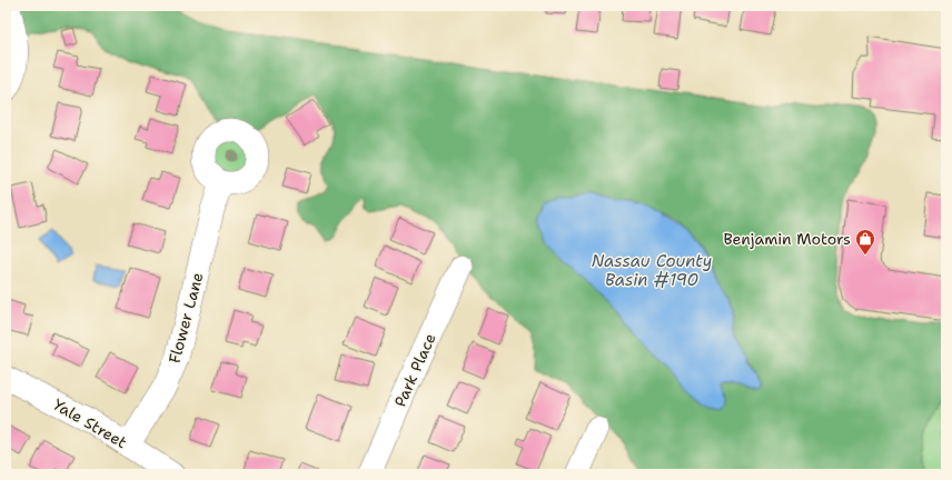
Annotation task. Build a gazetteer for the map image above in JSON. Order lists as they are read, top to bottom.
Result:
{
  "streets": {
    "street": ["Flower Lane", "Park Place", "Yale Street"]
  },
  "crossings": [
    ["Flower Lane", "Yale Street"]
  ],
  "water": ["Nassau County Basin #190"],
  "places": {
    "shop": ["Benjamin Motors"]
  }
}
